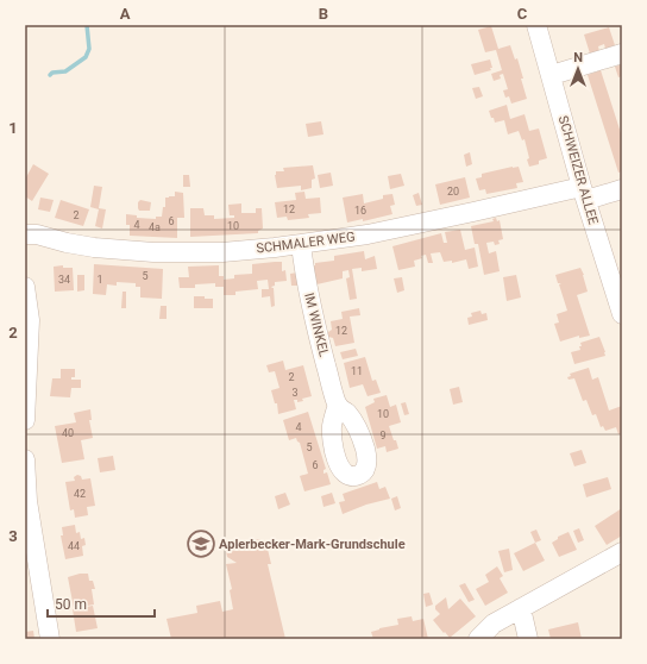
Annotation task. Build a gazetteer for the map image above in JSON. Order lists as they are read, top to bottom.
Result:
{
  "streets": {
    "street": ["SCHWEIZER ALLEE", "SCHMALER WEG", "IM WINKEL"]
  },
  "crossings": [
    ["SCHWEIZER ALLEE", "SCHMALER WEG"],
    ["SCHMALER WEG", "IM WINKEL"]
  ],
  "places": {
    "school or university": ["Aplerbecker-Mark-Grundschule"]
  },
  "house_numbers": [
    "20",
    "12",
    "16",
    "2",
    "6",
    "4",
    "10",
    "4a",
    "5",
    "34",
    "1",
    "12",
    "11",
    "2",
    "3",
    "10",
    "4",
    "40",
    "9",
    "5",
    "6",
    "42",
    "44"
  ],
  "scale_bar": "50 m",
  "north": "top",
  "grid": {
    "columns": ["A", "B", "C"],
    "rows": ["1", "2", "3"]
  }
}
